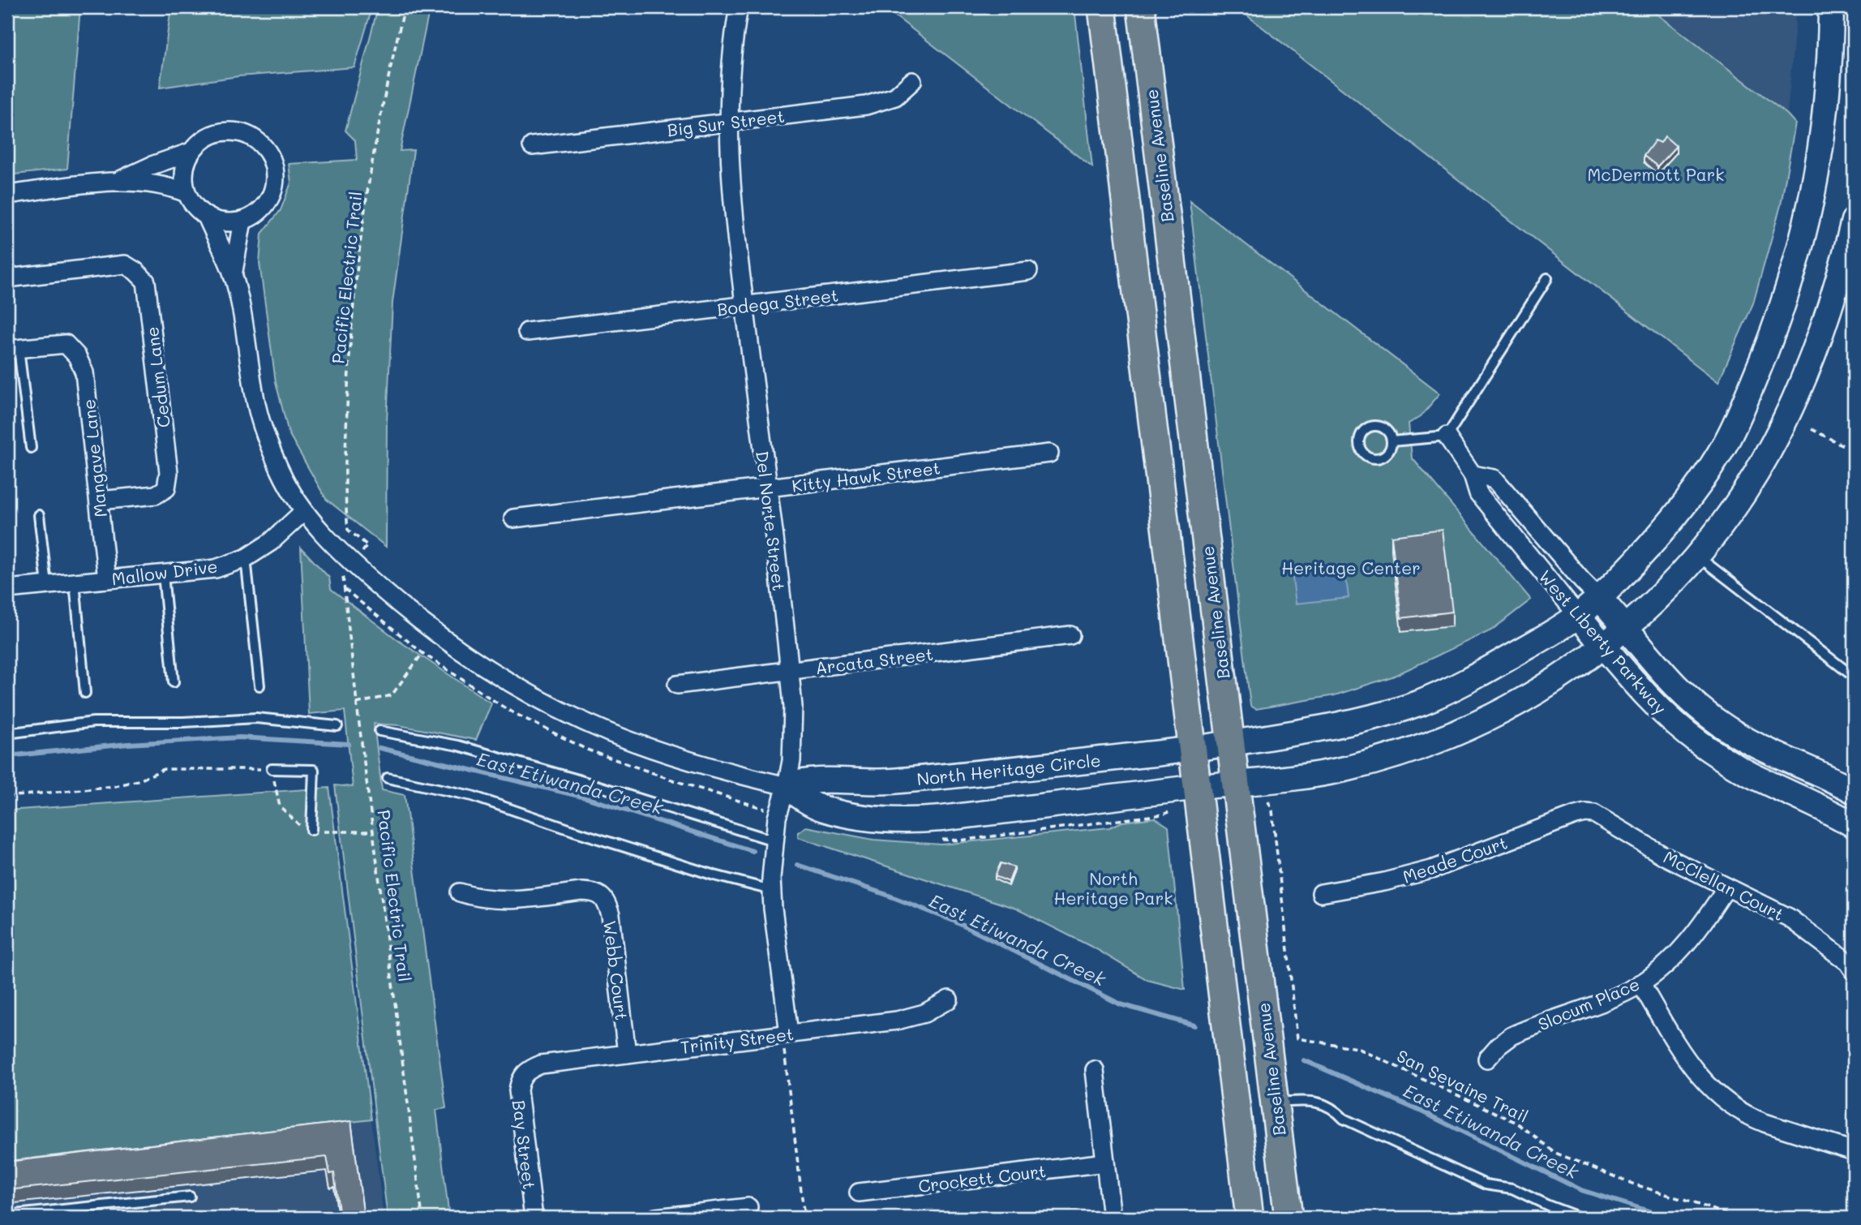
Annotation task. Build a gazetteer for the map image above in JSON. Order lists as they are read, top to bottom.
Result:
{
  "streets": {
    "main road": ["Baseline Avenue"],
    "street": [
      "Big Sur Street",
      "Bodega Street",
      "Cedum Lane",
      "Mangave Lane",
      "Kitty Hawk Street",
      "Del Norte Street",
      "Mallow Drive",
      "West Liberty Parkway",
      "Arcata Street",
      "North Heritage Circle",
      "Meade Court",
      "McClellan Court",
      "Webb Court",
      "Slocum Place",
      "Trinity Street",
      "Bay Street",
      "Crockett Court"
    ],
    "path": ["Pacific Electric Trail", "San Sevaine Trail"]
  },
  "crossings": [
    ["Big Sur Street", "Del Norte Street"],
    ["Baseline Avenue", "North Heritage Circle"],
    ["Bodega Street", "Del Norte Street"],
    ["Cedum Lane", "Mangave Lane"],
    ["Mangave Lane", "Mallow Drive"],
    ["Kitty Hawk Street", "Del Norte Street"],
    ["Del Norte Street", "Arcata Street"],
    ["Del Norte Street", "North Heritage Circle"],
    ["Del Norte Street", "Trinity Street"],
    ["Mallow Drive", "North Heritage Circle"],
    ["West Liberty Parkway", "North Heritage Circle"],
    ["Meade Court", "McClellan Court"],
    ["McClellan Court", "Slocum Place"],
    ["Webb Court", "Trinity Street"],
    ["Trinity Street", "Bay Street"]
  ],
  "water": ["East Etiwanda Creek"],
  "parks": ["McDermott Park", "Heritage Center", "North Heritage Park"]
}
